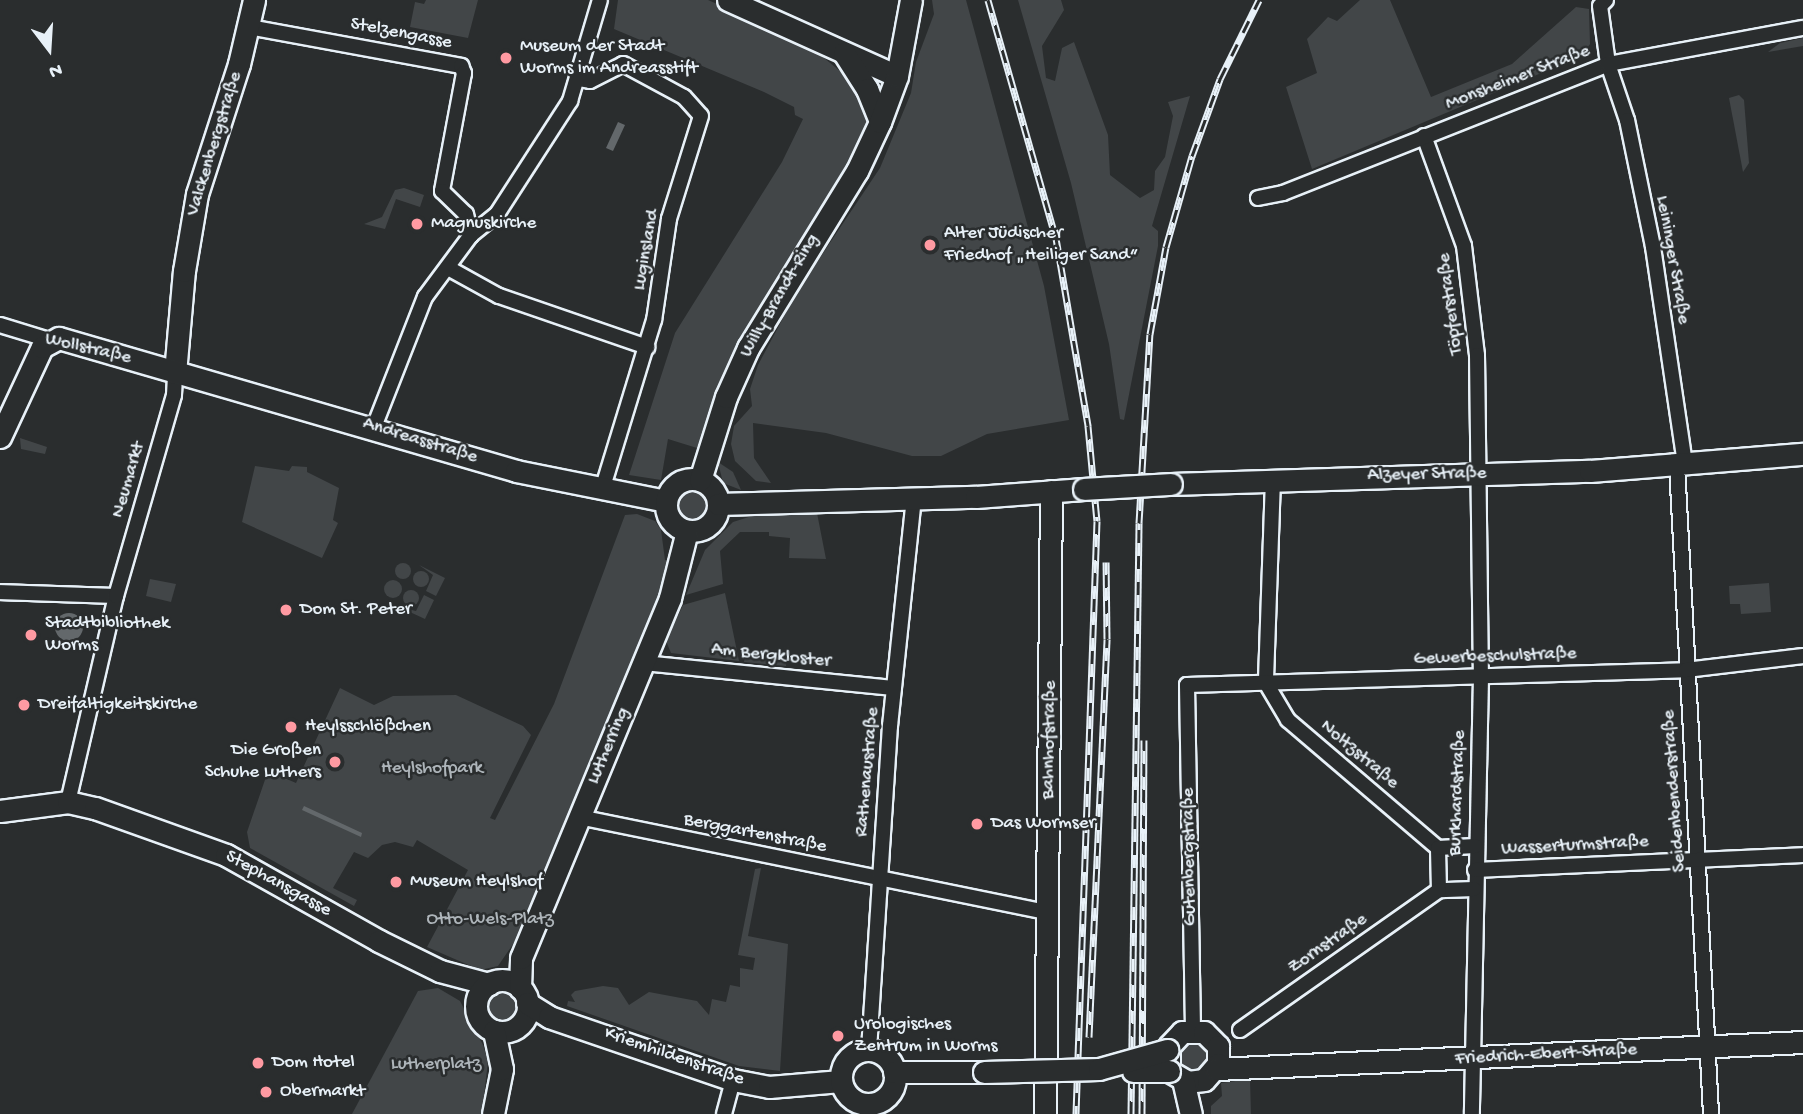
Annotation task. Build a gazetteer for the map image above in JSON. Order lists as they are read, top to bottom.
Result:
{
  "streets": {
    "street": [
      "Stelzengasse",
      "Monsheimer Straße",
      "Valckenbergstraße",
      "Luginsland",
      "Leininger Straße",
      "Willy-Brandt-Ring",
      "Töpferstraße",
      "Wollstraße",
      "Andreasstraße",
      "Alzeyer Straße",
      "Neumarkt",
      "Am Bergkloster",
      "Gewerbeschulstraße",
      "Bahnhofstraße",
      "Lutherring",
      "Noltzstraße",
      "Rathenaustraße",
      "Seidenbenderstraße",
      "Burkhardstraße",
      "Berggartenstraße",
      "Wasserturmstraße",
      "Gutenbergstraße",
      "Stephansgasse",
      "Zornstraße",
      "Friedrich-Ebert-Straße",
      "Kriemhildenstraße"
    ]
  },
  "crossings": [
    ["Stelzengasse", "Valckenbergstraße"],
    ["Monsheimer Straße", "Leininger Straße"],
    ["Monsheimer Straße", "Töpferstraße"],
    ["Valckenbergstraße", "Wollstraße"],
    ["Valckenbergstraße", "Andreasstraße"],
    ["Valckenbergstraße", "Neumarkt"],
    ["Luginsland", "Andreasstraße"],
    ["Leininger Straße", "Alzeyer Straße"],
    ["Leininger Straße", "Seidenbenderstraße"],
    ["Willy-Brandt-Ring", "Andreasstraße"],
    ["Willy-Brandt-Ring", "Lutherring"],
    ["Töpferstraße", "Alzeyer Straße"],
    ["Töpferstraße", "Burkhardstraße"],
    ["Wollstraße", "Andreasstraße"],
    ["Wollstraße", "Neumarkt"],
    ["Andreasstraße", "Neumarkt"],
    ["Andreasstraße", "Lutherring"],
    ["Alzeyer Straße", "Bahnhofstraße"],
    ["Alzeyer Straße", "Seidenbenderstraße"],
    ["Alzeyer Straße", "Burkhardstraße"],
    ["Neumarkt", "Stephansgasse"],
    ["Am Bergkloster", "Lutherring"],
    ["Am Bergkloster", "Rathenaustraße"],
    ["Gewerbeschulstraße", "Noltzstraße"],
    ["Gewerbeschulstraße", "Seidenbenderstraße"],
    ["Gewerbeschulstraße", "Burkhardstraße"],
    ["Gewerbeschulstraße", "Gutenbergstraße"],
    ["Bahnhofstraße", "Berggartenstraße"],
    ["Lutherring", "Berggartenstraße"],
    ["Lutherring", "Stephansgasse"],
    ["Lutherring", "Kriemhildenstraße"],
    ["Rathenaustraße", "Berggartenstraße"],
    ["Rathenaustraße", "Friedrich-Ebert-Straße"],
    ["Rathenaustraße", "Kriemhildenstraße"],
    ["Seidenbenderstraße", "Wasserturmstraße"],
    ["Seidenbenderstraße", "Friedrich-Ebert-Straße"],
    ["Burkhardstraße", "Wasserturmstraße"],
    ["Burkhardstraße", "Friedrich-Ebert-Straße"],
    ["Stephansgasse", "Kriemhildenstraße"],
    ["Friedrich-Ebert-Straße", "Kriemhildenstraße"]
  ],
  "parks": ["Heylshofpark", "Otto-Wels-Platz", "Lutherplatz"],
  "places": [
    "Museum der Stadt Worms im Andreasstift",
    "Magnuskirche",
    "Alter Jüdischer Friedhof „Heiliger Sand“",
    "Dom St. Peter",
    "Stadtbibliothek Worms",
    "Dreifaltigkeitskirche",
    "Heylsschlößchen",
    "Die Großen Schuhe Luthers",
    "Das Wormser",
    "Museum Heylshof",
    "Urologisches Zentrum in Worms",
    "Dom Hotel",
    "Obermarkt"
  ],
  "north": "bottom"
}
